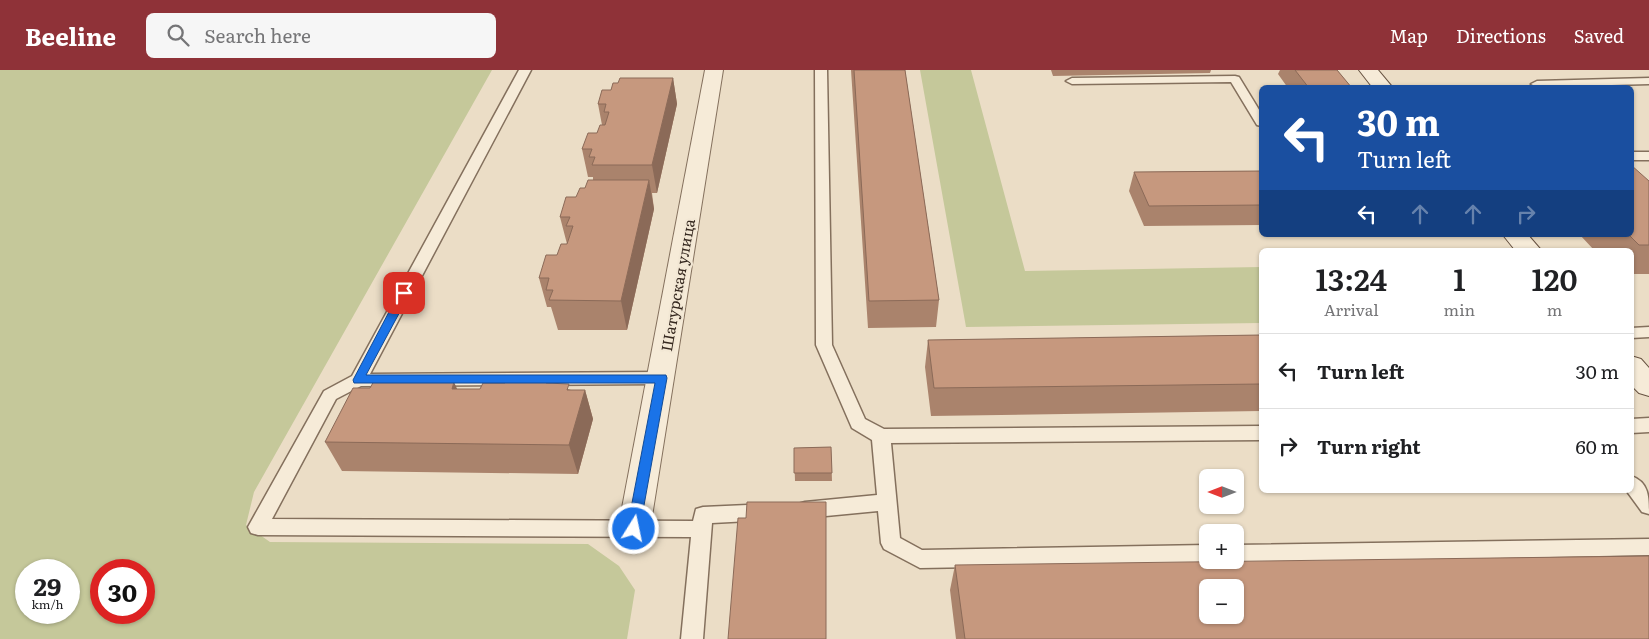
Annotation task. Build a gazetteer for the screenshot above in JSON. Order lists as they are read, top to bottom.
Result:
{
  "streets": {
    "street": ["Шатурская улица"]
  },
  "north": "left",
  "page": {
    "header": "Beeline",
    "search": "Search here",
    "nav": ["Map", "Directions", "Saved"],
    "turn": ["30 m", "Turn left"],
    "eta": [
      "13:24",
      "Arrival",
      "1",
      "min",
      "120",
      "m"
    ],
    "list": [
      {
        "name": "Turn left",
        "value": "30 m"
      },
      {
        "name": "Turn right",
        "value": "60 m"
      }
    ],
    "map_buttons": ["+", "−"],
    "speed": "29 km/h",
    "limit": "30"
  }
}
